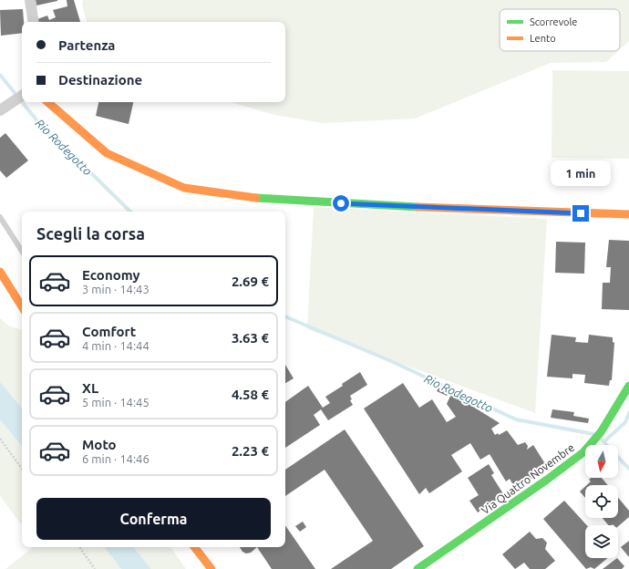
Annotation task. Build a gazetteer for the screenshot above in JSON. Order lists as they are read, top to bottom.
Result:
{
  "streets": {
    "street": ["Via Quattro Novembre"]
  },
  "water": ["Rio Rodegotto"],
  "legend": ["Scorrevole", "Lento"],
  "north": "bottom",
  "page": {
    "banner": ["Partenza", "Destinazione"],
    "bubble": "1 min",
    "heading": "Scegli la corsa",
    "list": [
      {
        "name": "Economy",
        "note": "3 min · 14:43",
        "value": "2.69 €"
      },
      {
        "name": "Comfort",
        "note": "4 min · 14:44",
        "value": "3.63 €"
      },
      {
        "name": "XL",
        "note": "5 min · 14:45",
        "value": "4.58 €"
      },
      {
        "name": "Moto",
        "note": "6 min · 14:46",
        "value": "2.23 €"
      }
    ],
    "buttons": "Conferma"
  }
}
